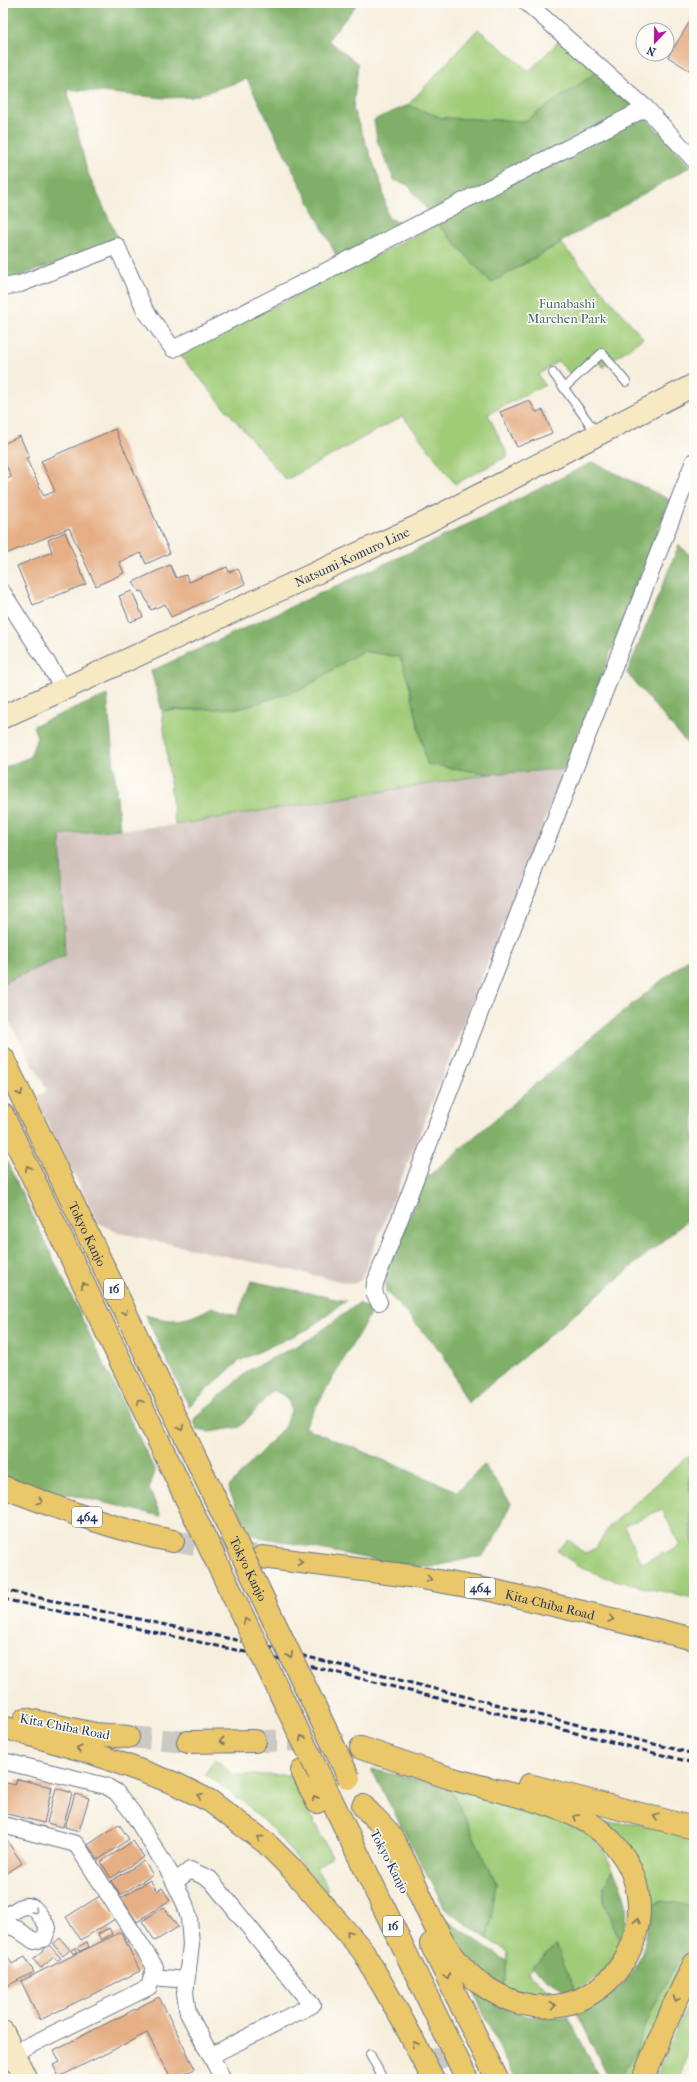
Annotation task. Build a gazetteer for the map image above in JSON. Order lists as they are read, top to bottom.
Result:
{
  "streets": {
    "highway": [
      "Tokyo Kanjo",
      "16",
      "464",
      "Kita-Chiba Road"
    ],
    "main road": ["Natsumi-Komuro Line"]
  },
  "one_way": ["Kita-Chiba Road"],
  "parks": ["Funabashi Marchen Park"],
  "north": "bottom"
}
